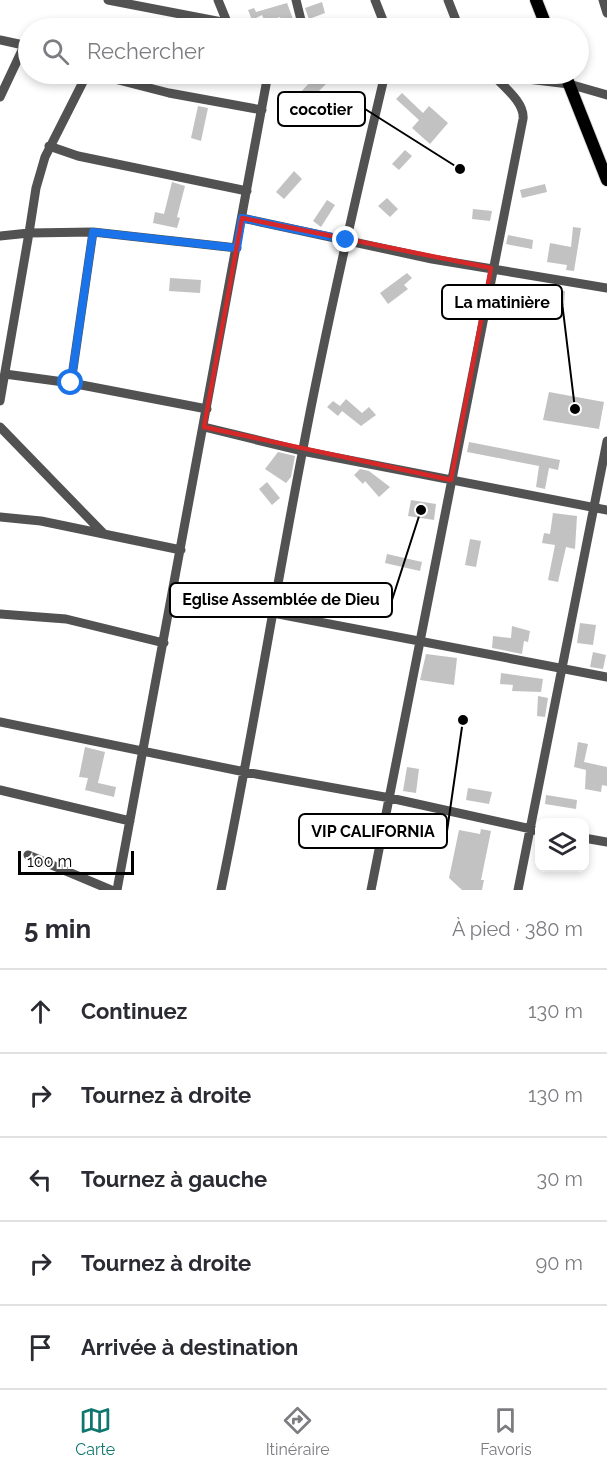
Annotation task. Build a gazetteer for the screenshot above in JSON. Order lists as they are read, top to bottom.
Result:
{
  "places": [
    "cocotier",
    "La matinière",
    "Eglise Assemblée de Dieu",
    "VIP CALIFORNIA"
  ],
  "scale_bar": "100 m",
  "page": {
    "search": "Rechercher",
    "scale": "100 m",
    "heading": ["5 min", "À pied · 380 m"],
    "list": [
      ["Continuez", "130 m"],
      ["Tournez à droite", "130 m"],
      ["Tournez à gauche", "30 m"],
      ["Tournez à droite", "90 m"],
      "Arrivée à destination"
    ],
    "nav": ["Carte", "Itinéraire", "Favoris"]
  }
}
